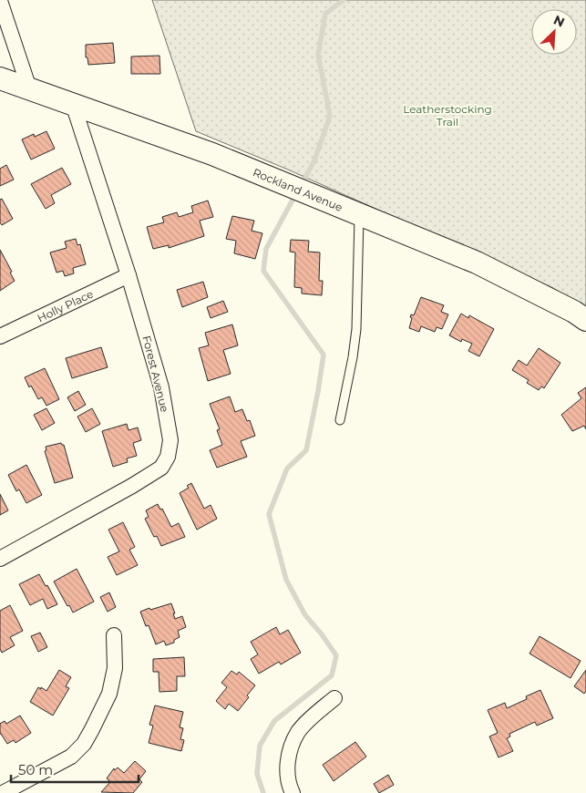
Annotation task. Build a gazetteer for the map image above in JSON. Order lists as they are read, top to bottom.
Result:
{
  "streets": {
    "street": ["Rockland Avenue", "Holly Place", "Forest Avenue"]
  },
  "crossings": [
    ["Rockland Avenue", "Forest Avenue"],
    ["Holly Place", "Forest Avenue"]
  ],
  "parks": ["Leatherstocking Trail"],
  "scale_bar": "50 m",
  "north": "top right"
}
